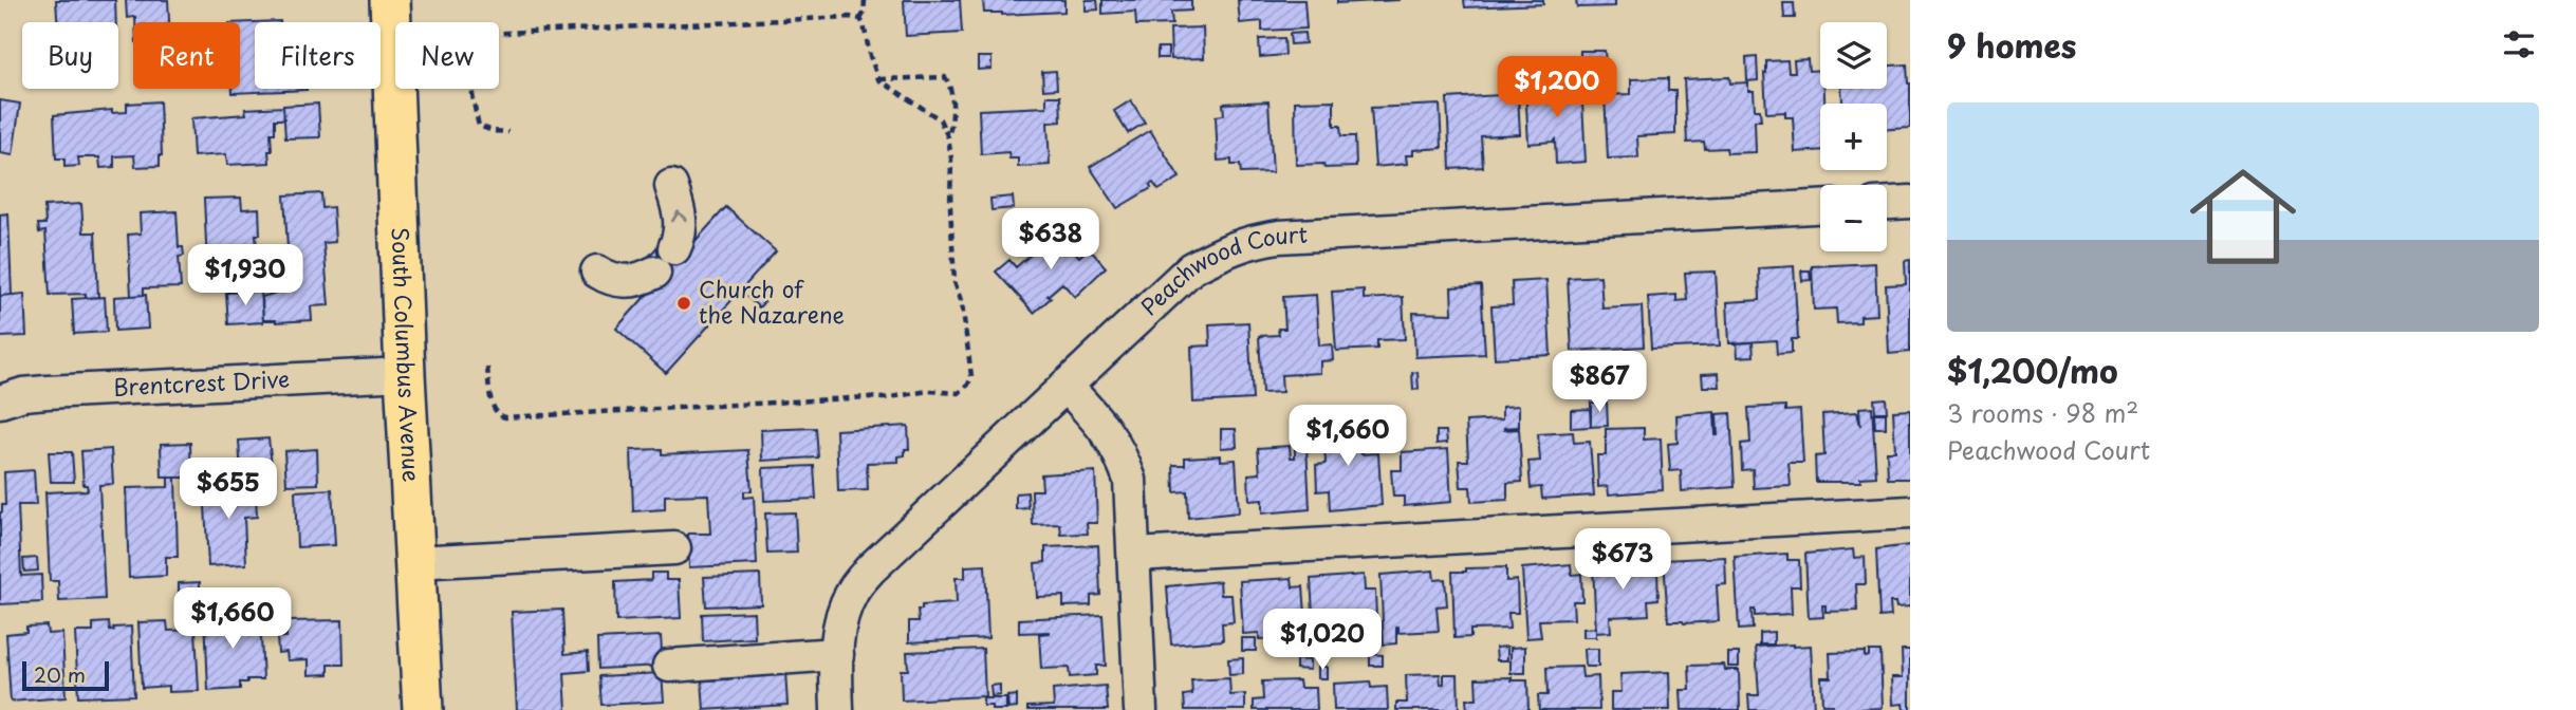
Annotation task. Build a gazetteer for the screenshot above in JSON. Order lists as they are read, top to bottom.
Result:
{
  "streets": {
    "main road": ["South Columbus Avenue"],
    "street": ["Peachwood Court", "Brentcrest Drive"]
  },
  "crossings": [
    ["South Columbus Avenue", "Brentcrest Drive"]
  ],
  "places": ["Church of the Nazarene"],
  "scale_bar": "20 m",
  "page": {
    "heading": "9 homes",
    "map_buttons": ["+", "−"],
    "chip": [
      "Buy",
      "Rent",
      "Filters",
      "New"
    ],
    "price": [
      "$1,200",
      "$638",
      "$1,930",
      "$867",
      "$1,660",
      "$655",
      "$673",
      "$1,660",
      "$1,020"
    ],
    "list": [
      {
        "name": "$1,200/mo",
        "note": "3 rooms · 98 m² · Peachwood Court"
      }
    ],
    "scale": "20 m"
  }
}
